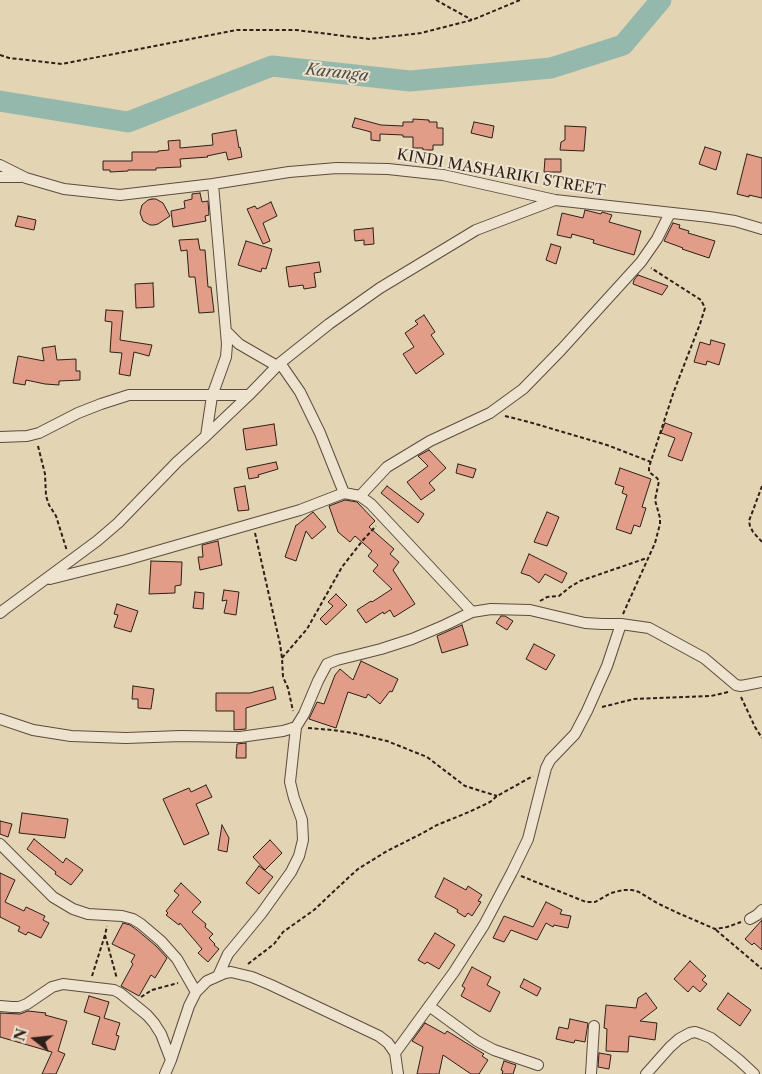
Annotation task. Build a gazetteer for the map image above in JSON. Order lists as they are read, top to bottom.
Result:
{
  "streets": {
    "street": ["KINDI MASHARIKI STREET"]
  },
  "water": ["Karanga"],
  "north": "left"
}
